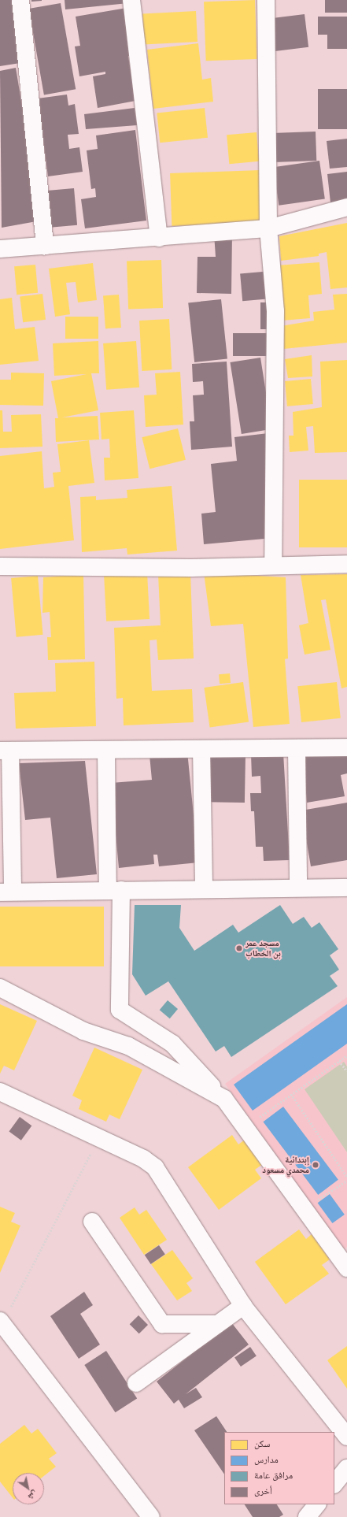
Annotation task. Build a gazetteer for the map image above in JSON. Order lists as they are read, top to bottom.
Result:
{
  "places": ["مسجد عمر بن الخطاب", "إبتدائية محمدي مسعود"],
  "legend": [
    "سكن",
    "مدارس",
    "مرافق عامة",
    "أخرى"
  ],
  "north": "bottom right"
}
